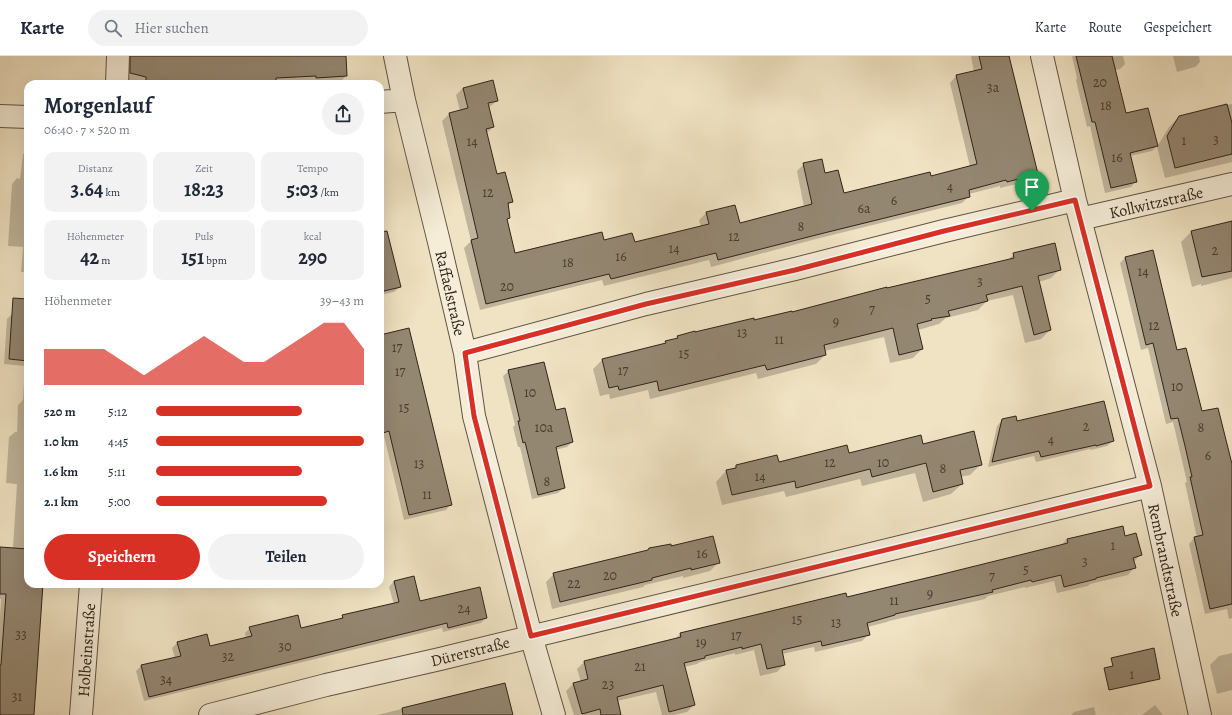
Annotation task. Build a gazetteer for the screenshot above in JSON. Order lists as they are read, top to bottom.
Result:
{
  "streets": {
    "street": [
      "Kollwitzstraße",
      "Raffaelstraße",
      "Rembrandtstraße",
      "Holbeinstraße",
      "Dürerstraße"
    ]
  },
  "crossings": [
    ["Kollwitzstraße", "Raffaelstraße"],
    ["Kollwitzstraße", "Rembrandtstraße"],
    ["Raffaelstraße", "Dürerstraße"],
    ["Rembrandtstraße", "Dürerstraße"]
  ],
  "house_numbers": [
    "20",
    "3a",
    "18",
    "3",
    "1",
    "14",
    "16",
    "4",
    "12",
    "6",
    "6a",
    "8",
    "12",
    "14",
    "2",
    "16",
    "18",
    "14",
    "3",
    "20",
    "5",
    "7",
    "9",
    "12",
    "13",
    "11",
    "17",
    "15",
    "17",
    "17",
    "10",
    "10",
    "15",
    "2",
    "10a",
    "8",
    "4",
    "6",
    "12",
    "10",
    "13",
    "8",
    "14",
    "8",
    "11",
    "1",
    "16",
    "3",
    "5",
    "20",
    "7",
    "22",
    "9",
    "11",
    "24",
    "15",
    "13",
    "33",
    "17",
    "19",
    "30",
    "32",
    "21",
    "1",
    "34",
    "23",
    "31"
  ],
  "page": {
    "header": "Karte",
    "search": "Hier suchen",
    "nav": ["Karte", "Route", "Gespeichert"],
    "heading": ["Morgenlauf", "06:40 · 7 × 520 m"],
    "stats": [
      ["Distanz", "3.64 km"],
      ["Zeit", "18:23"],
      ["Tempo", "5:03 /km"],
      ["Höhenmeter", "42 m"],
      ["Puls", "151 bpm"],
      ["kcal", "290"]
    ],
    "chart": ["Höhenmeter", "39–43 m"],
    "list": [
      {
        "name": "520 m",
        "note": "5:12"
      },
      {
        "name": "1.0 km",
        "note": "4:45"
      },
      {
        "name": "1.6 km",
        "note": "5:11"
      },
      {
        "name": "2.1 km",
        "note": "5:00"
      }
    ],
    "buttons": ["Speichern", "Teilen"]
  }
}
